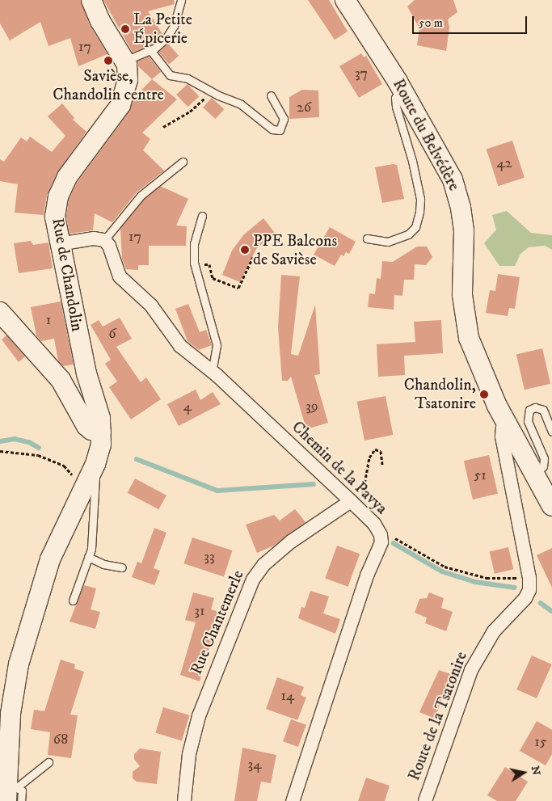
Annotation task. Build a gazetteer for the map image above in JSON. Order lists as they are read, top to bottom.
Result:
{
  "streets": {
    "street": [
      "Route du Belvédère",
      "Rue de Chandolin",
      "Chemin de la Pavya",
      "Rue Chantemerle",
      "Route de la Tsatonire"
    ]
  },
  "crossings": [
    ["Route du Belvédère", "Route de la Tsatonire"],
    ["Chemin de la Pavya", "Rue Chantemerle"]
  ],
  "places": [
    "La Petite Épicerie",
    "Savièse, Chandolin centre",
    "PPE Balcons de Savièse",
    "Chandolin, Tsatonire"
  ],
  "house_numbers": [
    "17",
    "37",
    "26",
    "42",
    "17",
    "1",
    "6",
    "4",
    "39",
    "51",
    "33",
    "31",
    "14",
    "68",
    "15",
    "34"
  ],
  "scale_bar": "50 m",
  "north": "right"
}
